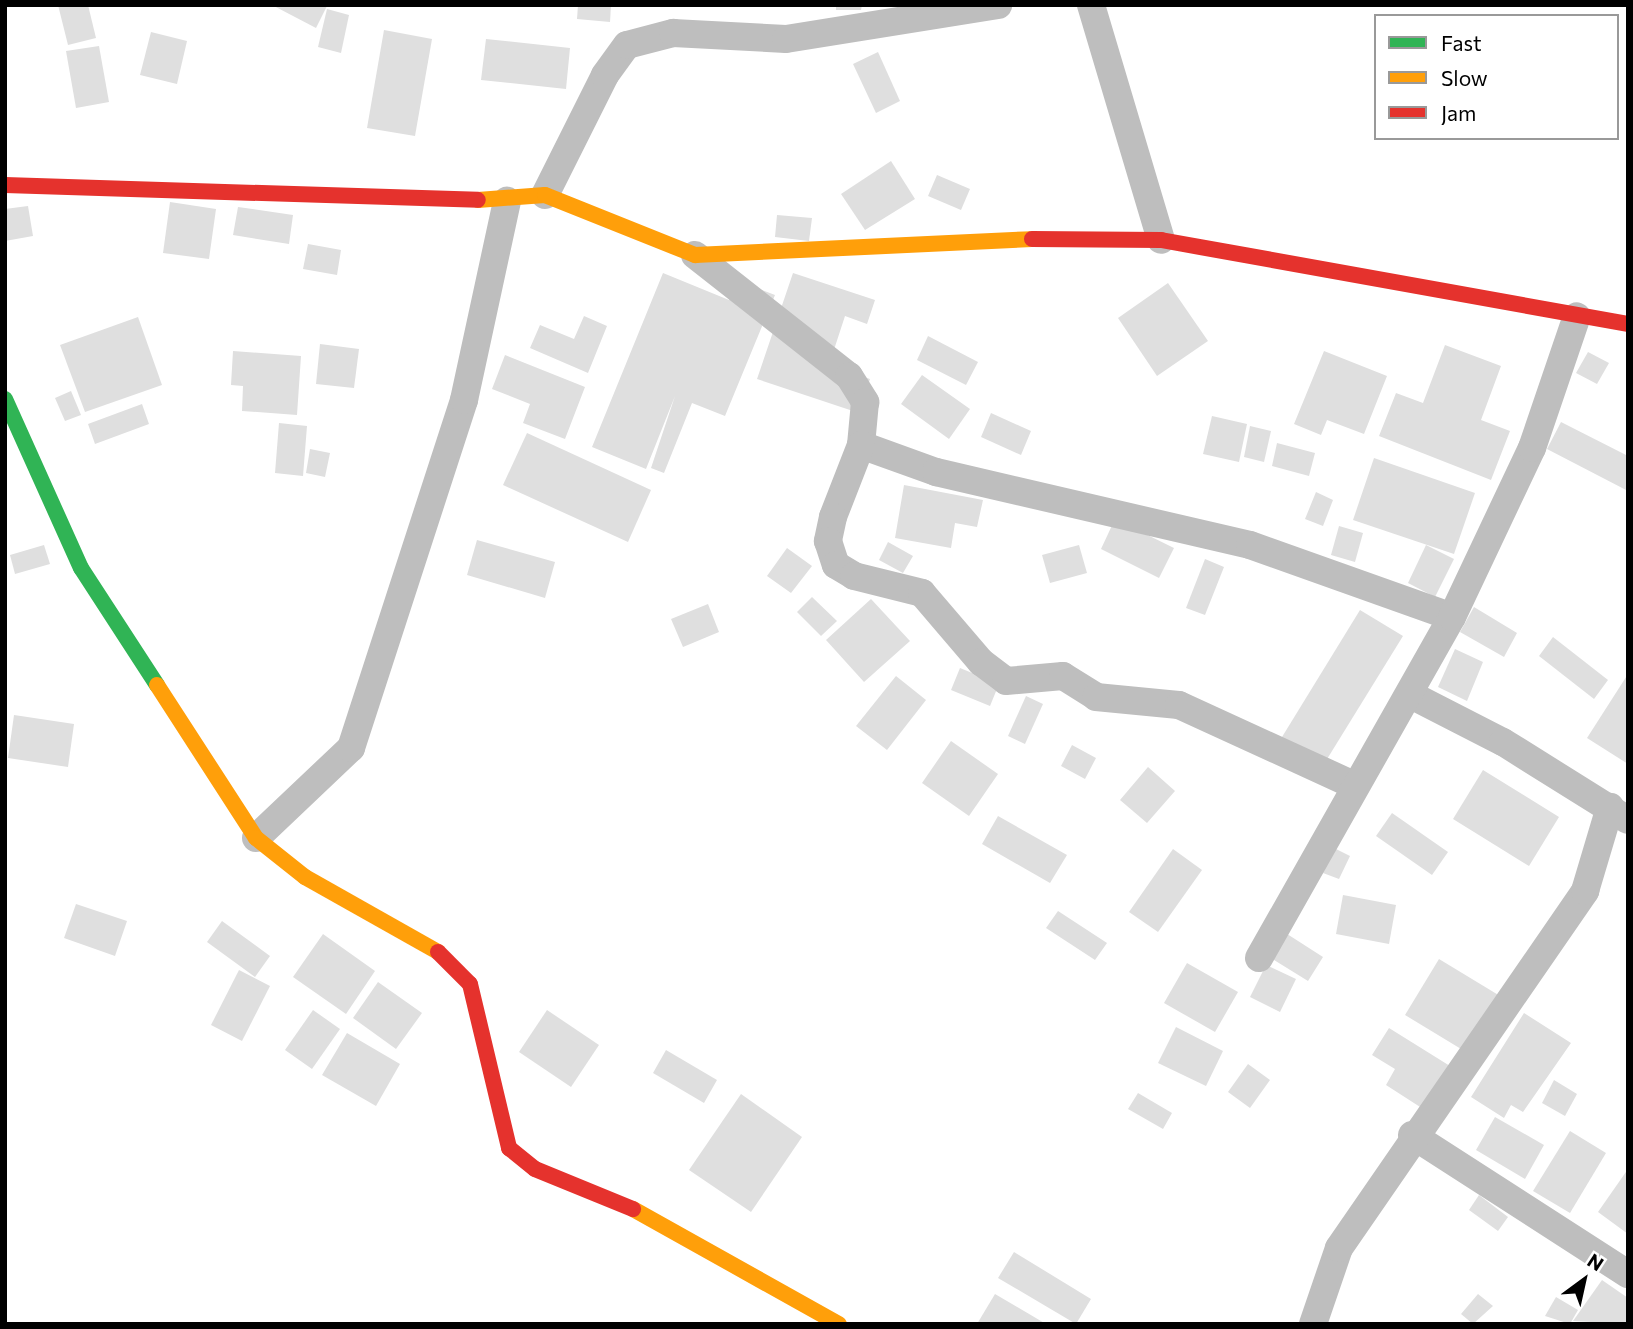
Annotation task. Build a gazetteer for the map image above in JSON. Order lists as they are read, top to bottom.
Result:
{
  "legend": ["Fast", "Slow", "Jam"],
  "north": "top right"
}
